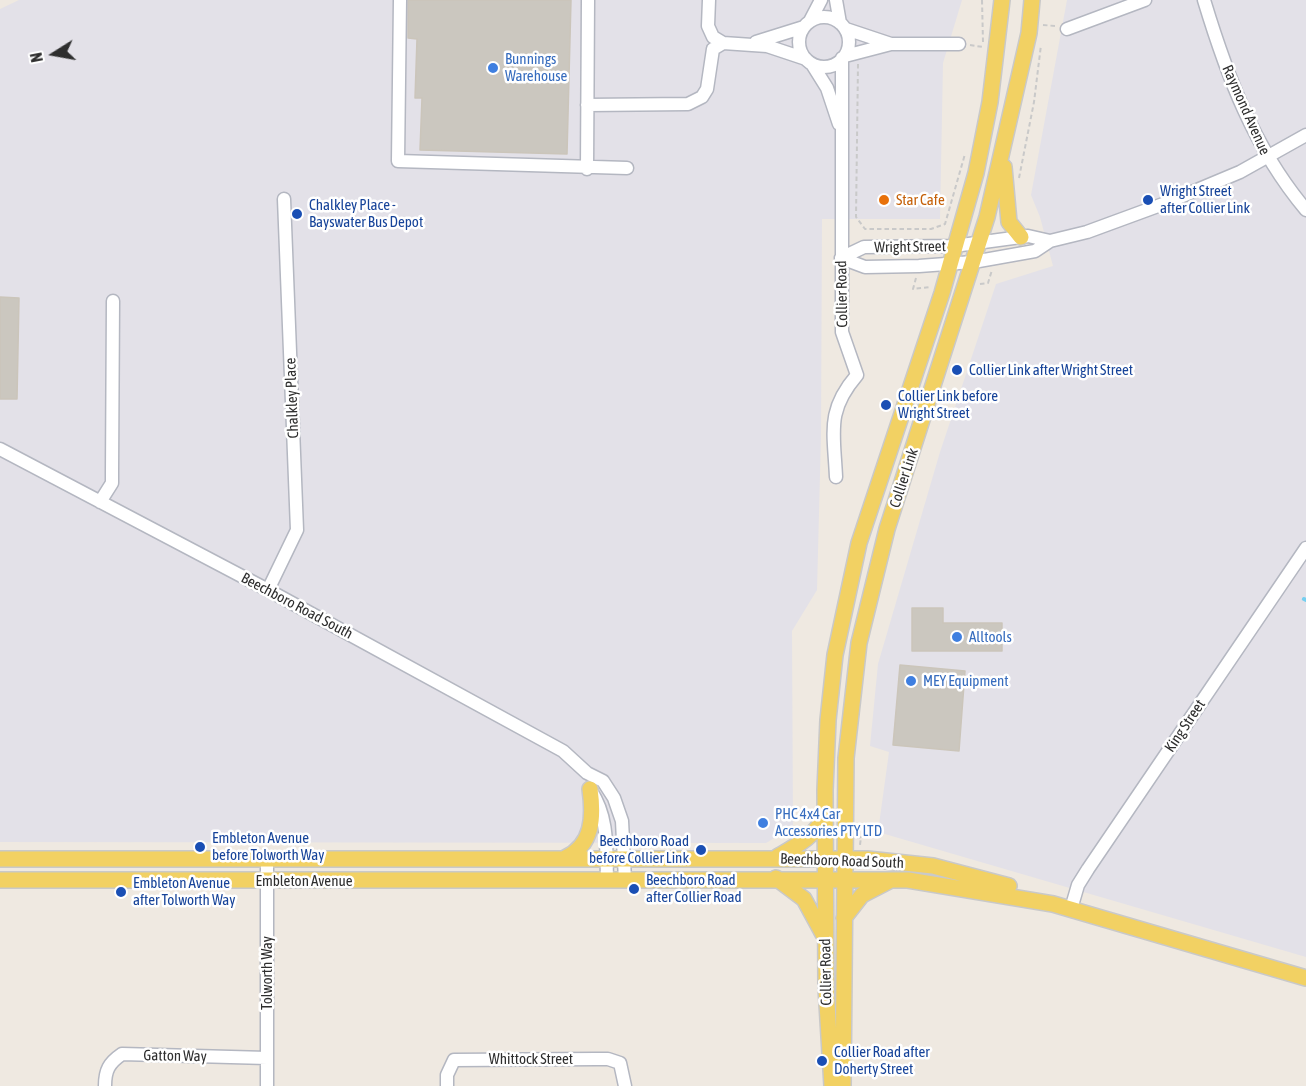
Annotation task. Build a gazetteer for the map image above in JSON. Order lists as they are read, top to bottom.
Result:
{
  "streets": {
    "main road": [
      "Collier Road",
      "Collier Link",
      "Beechboro Road South",
      "Embleton Avenue"
    ],
    "street": [
      "Raymond Avenue",
      "Wright Street",
      "Chalkley Place",
      "King Street",
      "Tolworth Way",
      "Gatton Way",
      "Whittock Street"
    ]
  },
  "crossings": [
    ["Raymond Avenue", "Wright Street"],
    ["Wright Street", "Collier Road"],
    ["Wright Street", "Collier Link"],
    ["Collier Road", "Collier Link"],
    ["Collier Road", "Beechboro Road South"],
    ["Chalkley Place", "Beechboro Road South"],
    ["Collier Link", "Beechboro Road South"],
    ["Beechboro Road South", "King Street"],
    ["Beechboro Road South", "Embleton Avenue"],
    ["Embleton Avenue", "Tolworth Way"],
    ["Tolworth Way", "Gatton Way"]
  ],
  "places": [
    "Bunnings Warehouse",
    "Star Cafe",
    "Wright Street after Collier Link",
    "Chalkley Place - Bayswater Bus Depot",
    "Collier Link after Wright Street",
    "Collier Link before Wright Street",
    "Alltools",
    "MEY Equipment",
    "PHC 4x4 Car Accessories PTY LTD",
    "Embleton Avenue before Tolworth Way",
    "Beechboro Road before Collier Link",
    "Beechboro Road after Collier Road",
    "Embleton Avenue after Tolworth Way",
    "Collier Road after Doherty Street"
  ],
  "north": "left"
}
